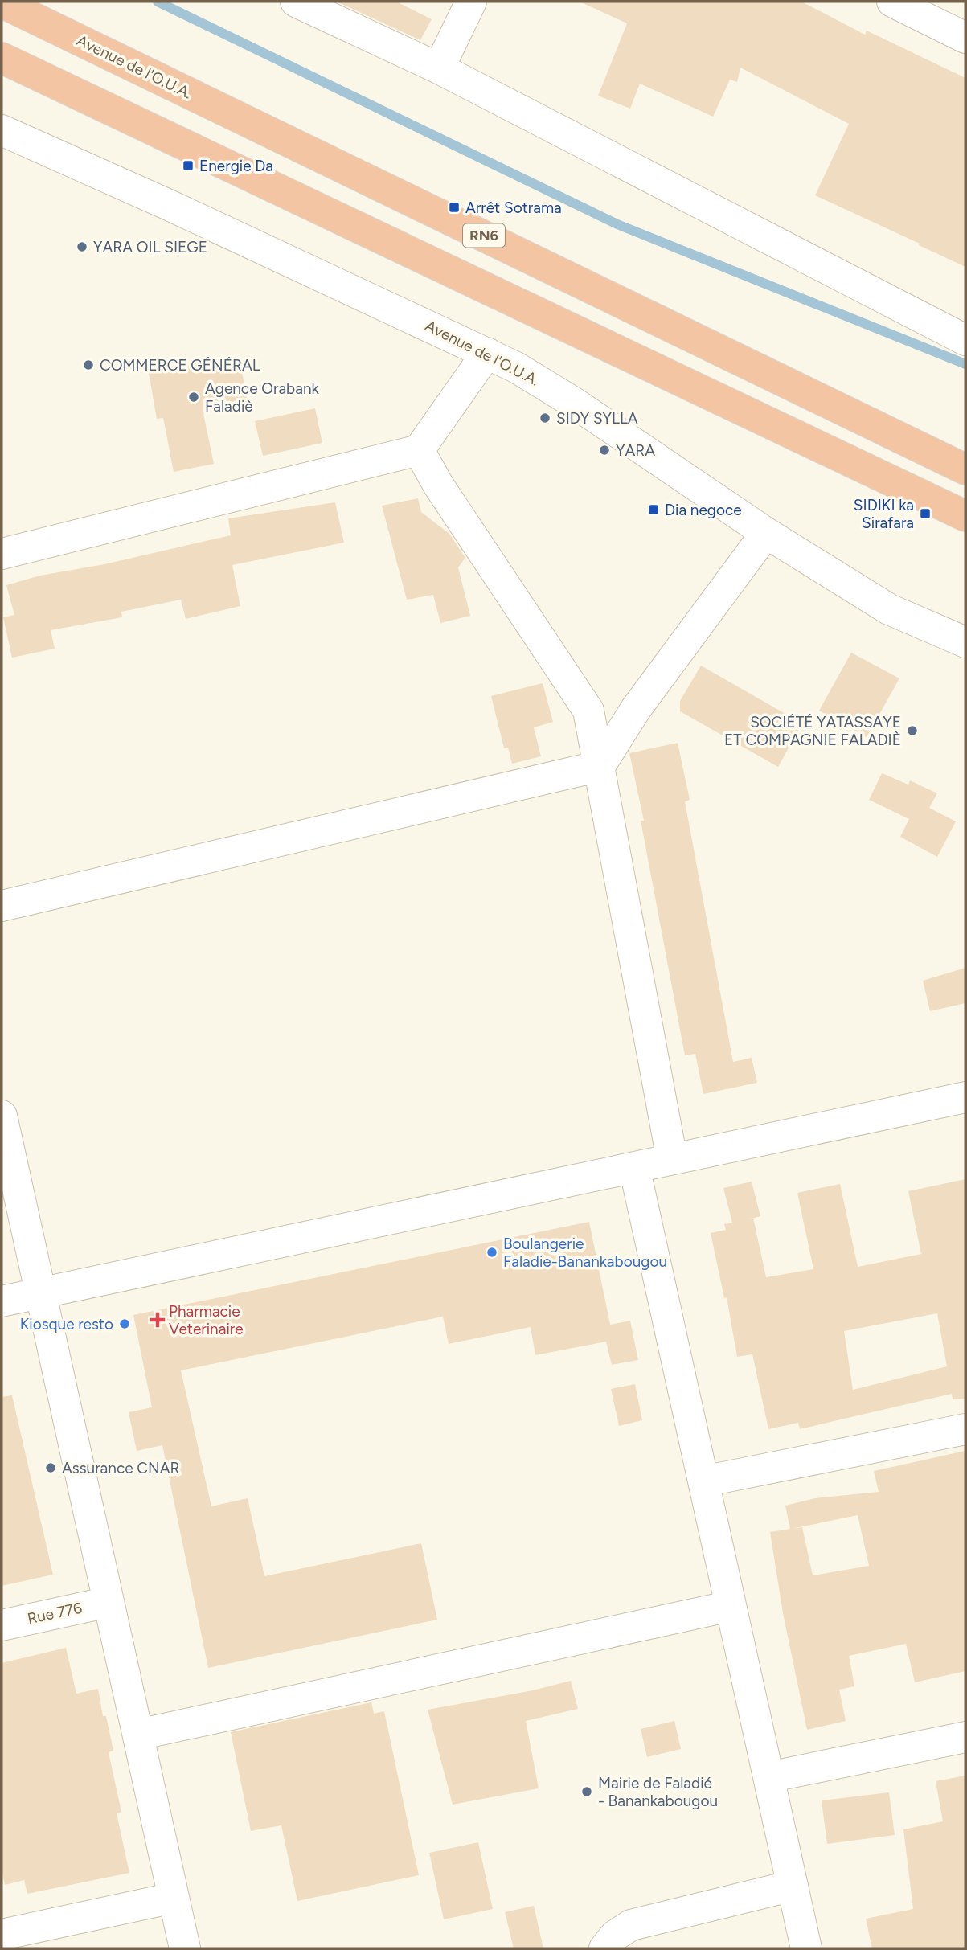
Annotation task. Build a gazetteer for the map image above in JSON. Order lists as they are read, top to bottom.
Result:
{
  "streets": {
    "highway": ["Avenue de l'O.U.A.", "RN6"],
    "street": ["Rue 776"]
  },
  "places": {
    "transit": [
      "Energie Da",
      "Arrêt Sotrama",
      "Dia negoce",
      "SIDIKI ka Sirafara"
    ],
    "other": [
      "YARA OIL SIEGE",
      "COMMERCE GÉNÉRAL",
      "Agence Orabank Faladiè",
      "SIDY SYLLA",
      "YARA",
      "SOCIÉTÉ YATASSAYE ET COMPAGNIE FALADIÈ",
      "Boulangerie Faladie-Banankabougou",
      "Kiosque resto",
      "Assurance CNAR",
      "Mairie de Faladié - Banankabougou"
    ],
    "health": ["Pharmacie Veterinaire"]
  }
}
